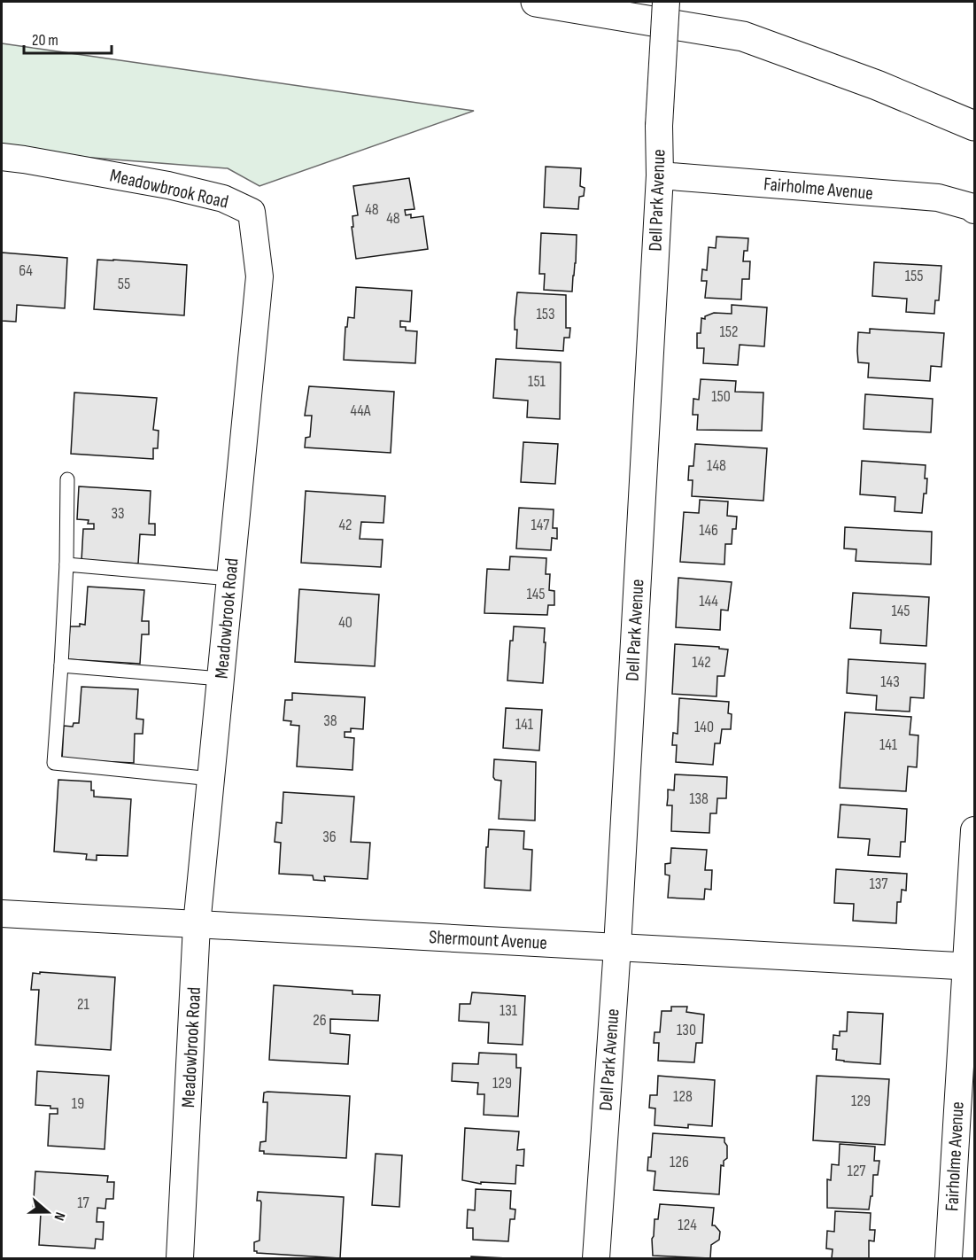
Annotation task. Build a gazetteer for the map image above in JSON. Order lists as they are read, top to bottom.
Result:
{
  "streets": {
    "street": [
      "Meadowbrook Road",
      "Fairholme Avenue",
      "Dell Park Avenue",
      "Shermount Avenue"
    ]
  },
  "crossings": [
    ["Meadowbrook Road", "Shermount Avenue"],
    ["Fairholme Avenue", "Dell Park Avenue"],
    ["Fairholme Avenue", "Shermount Avenue"],
    ["Dell Park Avenue", "Shermount Avenue"]
  ],
  "house_numbers": [
    "48",
    "48",
    "64",
    "155",
    "55",
    "153",
    "152",
    "151",
    "150",
    "44A",
    "148",
    "33",
    "42",
    "147",
    "146",
    "145",
    "144",
    "145",
    "40",
    "142",
    "143",
    "38",
    "141",
    "140",
    "141",
    "138",
    "36",
    "137",
    "21",
    "131",
    "26",
    "130",
    "129",
    "128",
    "129",
    "19",
    "126",
    "127",
    "17",
    "124"
  ],
  "scale_bar": "20 m",
  "north": "right"
}
